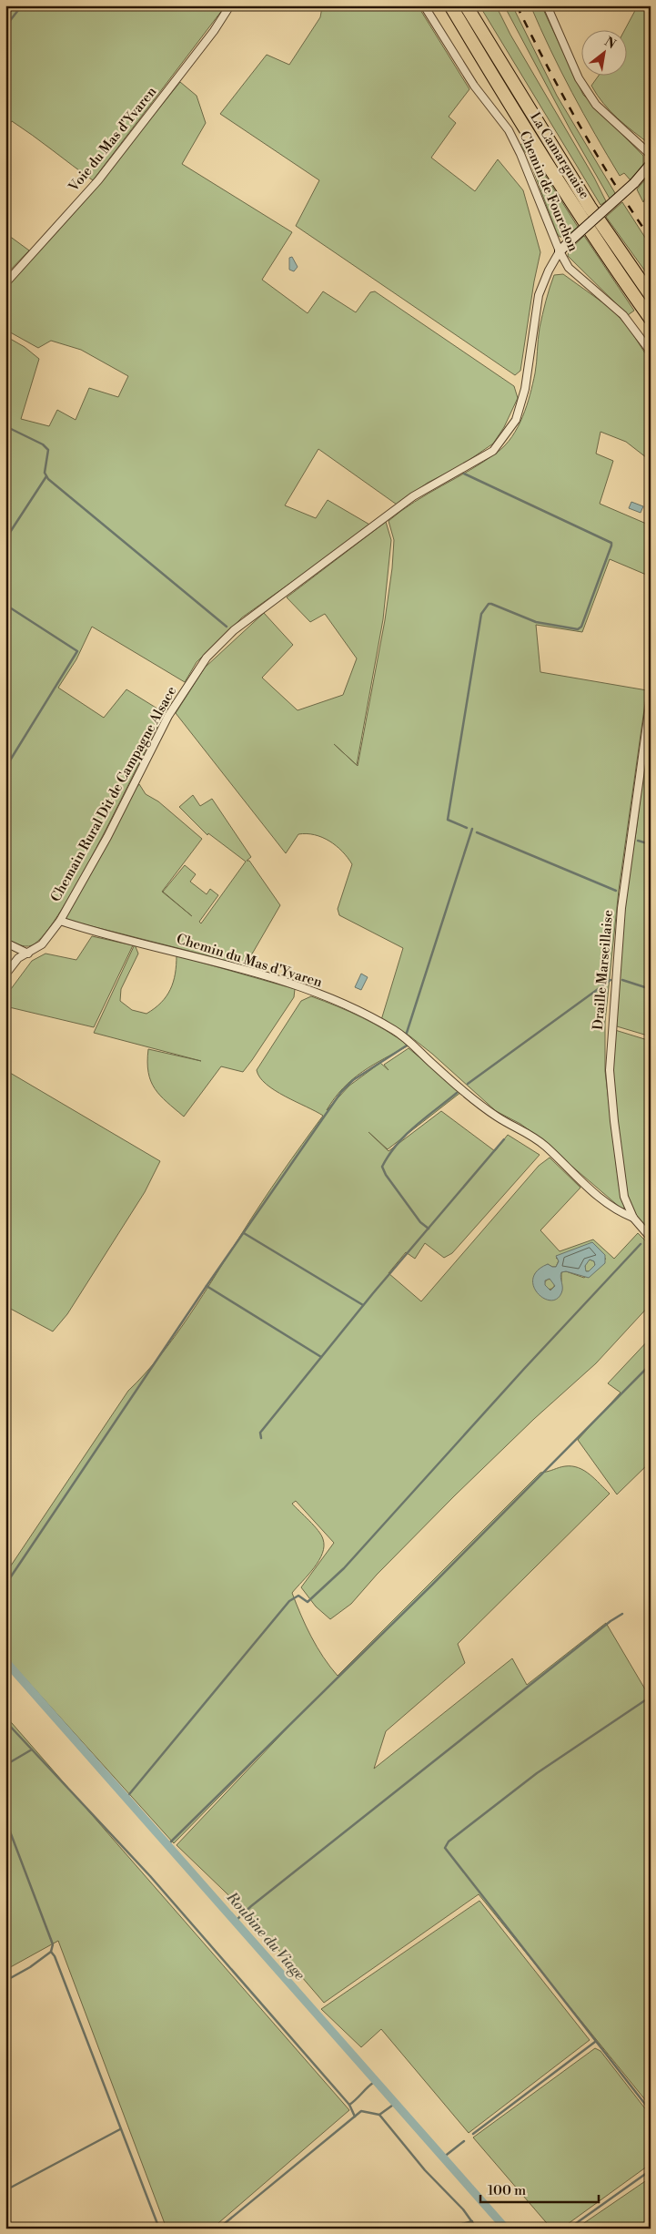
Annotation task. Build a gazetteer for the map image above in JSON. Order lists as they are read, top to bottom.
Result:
{
  "streets": {
    "highway": ["La Camarguaise"],
    "street": [
      "Voie du Mas d'Yvaren",
      "Chemin de Fourchon",
      "Chemain Rural Dit de Campagne Alsace",
      "Chemin du Mas d'Yvaren",
      "Draille Marseillaise"
    ]
  },
  "crossings": [
    ["Chemin de Fourchon", "Chemain Rural Dit de Campagne Alsace"],
    ["Chemain Rural Dit de Campagne Alsace", "Chemin du Mas d'Yvaren"],
    ["Chemin du Mas d'Yvaren", "Draille Marseillaise"]
  ],
  "water": ["Roubine du Viage"],
  "scale_bar": "100 m",
  "north": "top right"
}
